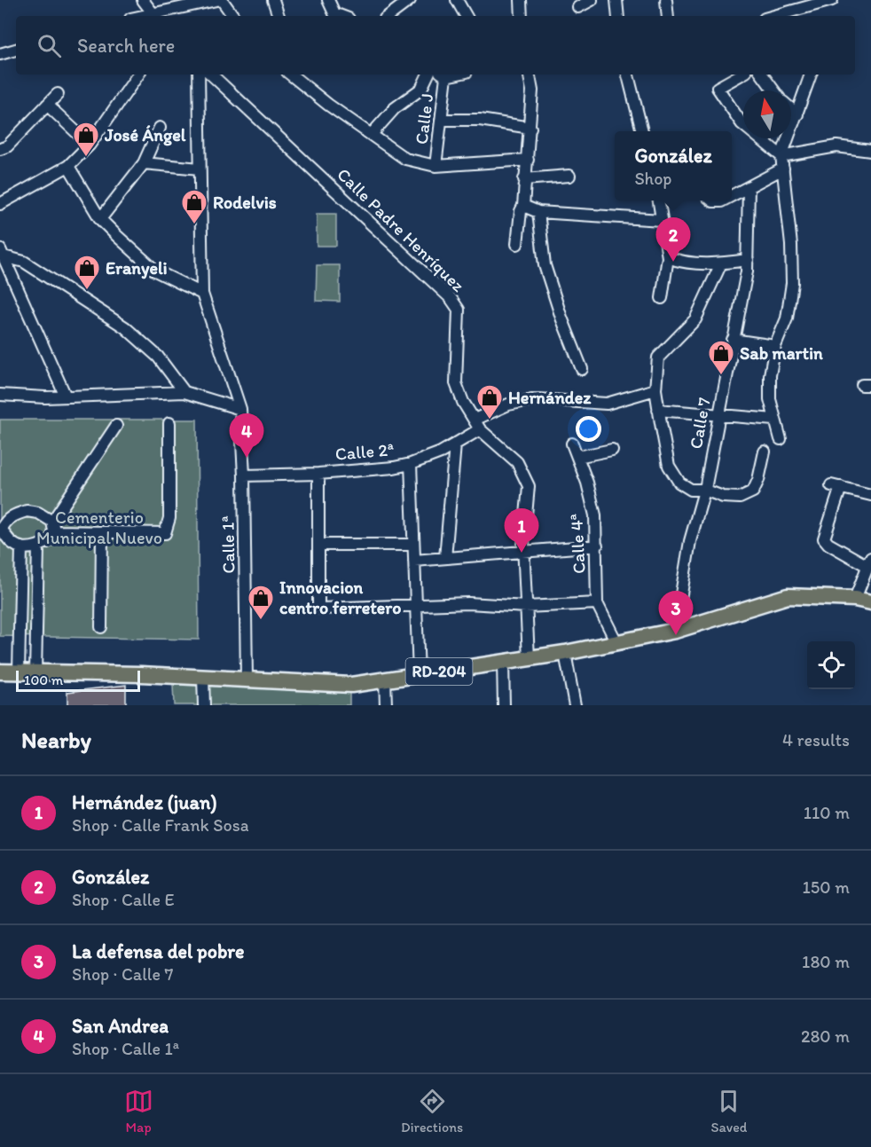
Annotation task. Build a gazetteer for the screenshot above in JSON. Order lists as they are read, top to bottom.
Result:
{
  "streets": {
    "main road": ["RD-204"],
    "street": [
      "Calle J",
      "Calle Padre Henríquez",
      "Calle 7",
      "Calle 2ª",
      "Calle 4ª",
      "Calle 1ª"
    ]
  },
  "crossings": [
    ["Calle Padre Henríquez", "Calle 2ª"],
    ["Calle Padre Henríquez", "RD-204"],
    ["Calle 7", "RD-204"],
    ["Calle 2ª", "Calle 1ª"],
    ["Calle 4ª", "RD-204"],
    ["Calle 1ª", "RD-204"]
  ],
  "parks": ["Cementerio Municipal Nuevo"],
  "places": {
    "shop": [
      "José Ángel",
      "Rodelvis",
      "Eranyeli",
      "Sab martin",
      "Hernández",
      "Innovacion centro ferretero"
    ]
  },
  "scale_bar": "100 m",
  "north": "top",
  "page": {
    "search": "Search here",
    "popup": ["González", "Shop"],
    "pins": [
      "2",
      "4",
      "1",
      "3"
    ],
    "scale": "100 m",
    "heading": ["Nearby", "4 results"],
    "list": [
      {
        "mark": "1",
        "name": "Hernández (juan)",
        "note": "Shop · Calle Frank Sosa",
        "value": "110 m"
      },
      {
        "mark": "2",
        "name": "González",
        "note": "Shop · Calle E",
        "value": "150 m"
      },
      {
        "mark": "3",
        "name": "La defensa del pobre",
        "note": "Shop · Calle 7",
        "value": "180 m"
      },
      {
        "mark": "4",
        "name": "San Andrea",
        "note": "Shop · Calle 1ª",
        "value": "280 m"
      }
    ],
    "nav": ["Map", "Directions", "Saved"]
  }
}
